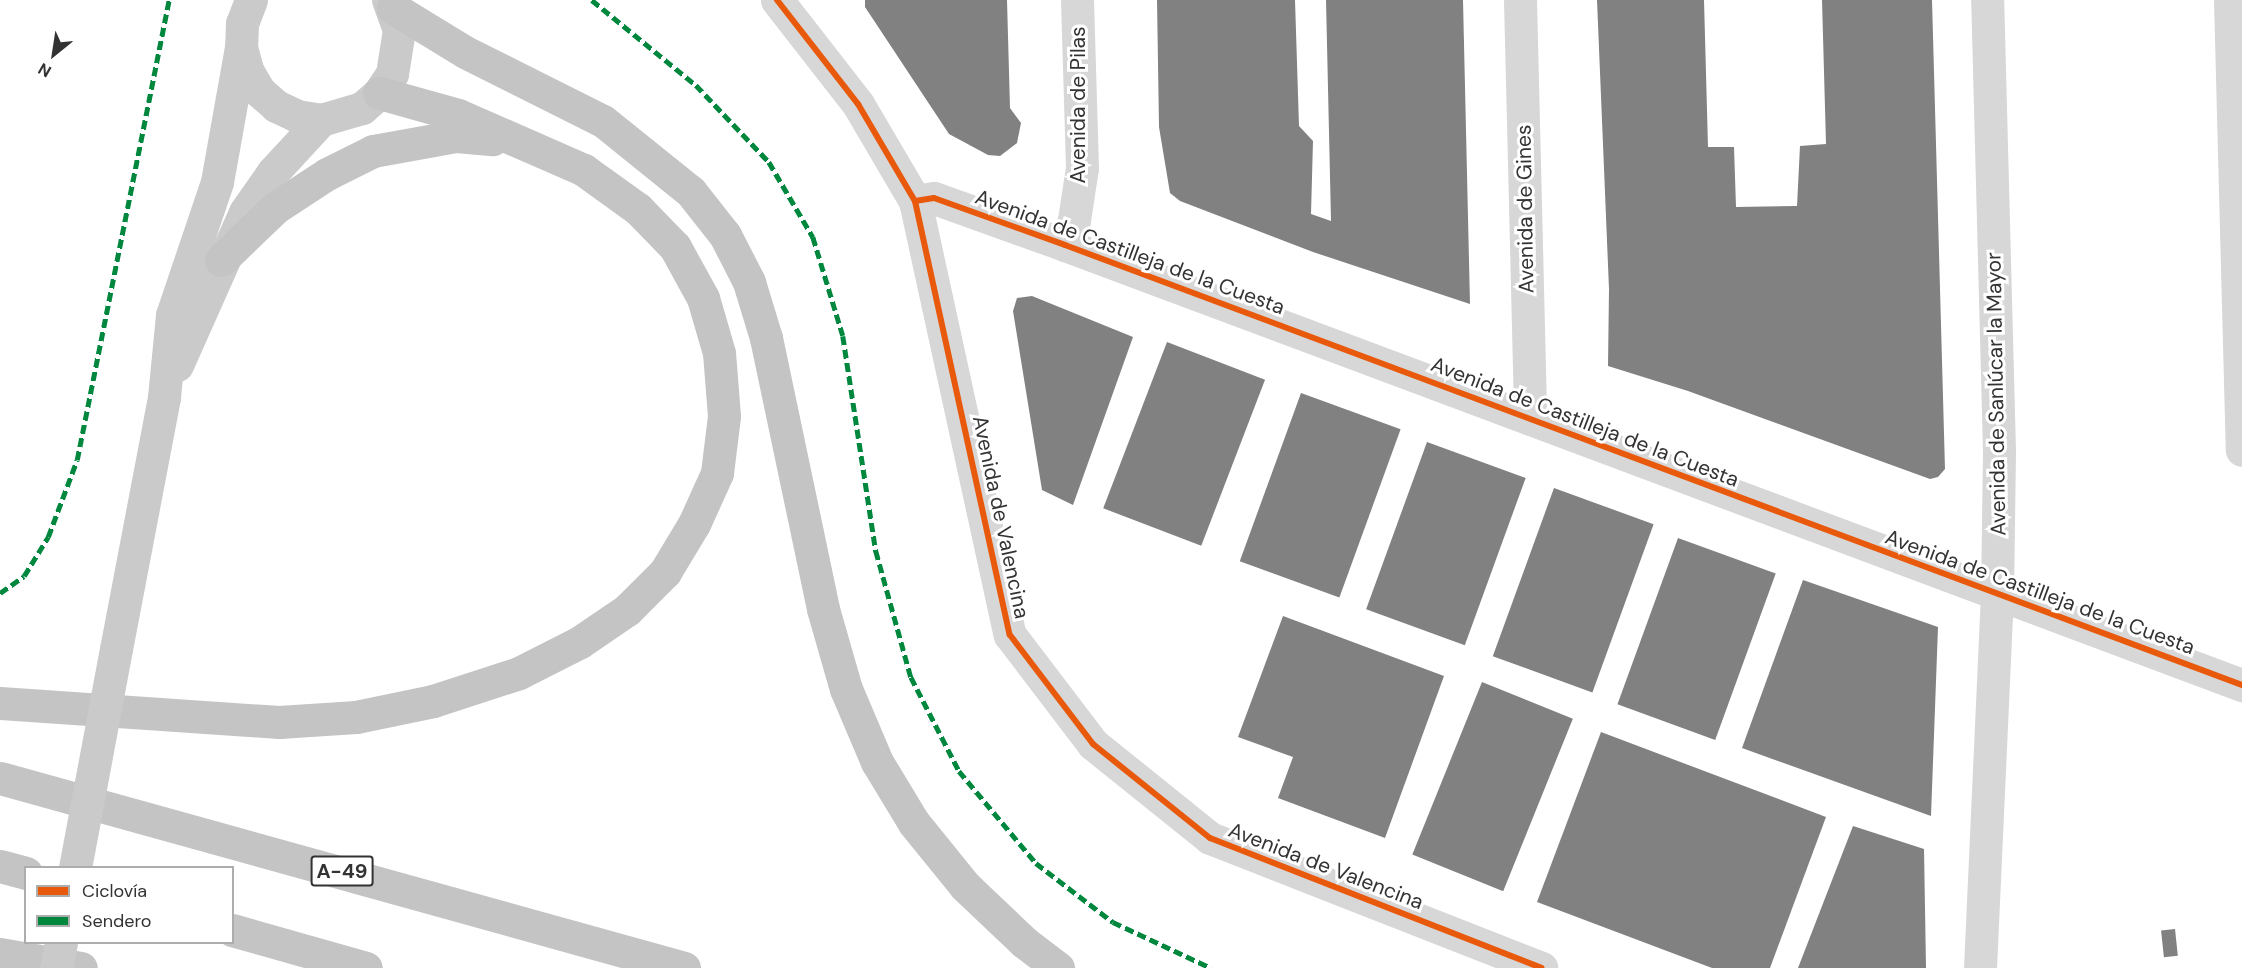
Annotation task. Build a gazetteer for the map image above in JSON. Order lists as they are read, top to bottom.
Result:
{
  "streets": {
    "highway": ["A-49"],
    "street": [
      "Avenida de Pilas",
      "Avenida de Gines",
      "Avenida de Castilleja de la Cuesta",
      "Avenida de Sanlúcar la Mayor",
      "Avenida de Valencina"
    ]
  },
  "crossings": [
    ["Avenida de Pilas", "Avenida de Castilleja de la Cuesta"],
    ["Avenida de Gines", "Avenida de Castilleja de la Cuesta"],
    ["Avenida de Castilleja de la Cuesta", "Avenida de Sanlúcar la Mayor"],
    ["Avenida de Castilleja de la Cuesta", "Avenida de Valencina"]
  ],
  "legend": ["Ciclovía", "Sendero"],
  "north": "bottom left"
}
